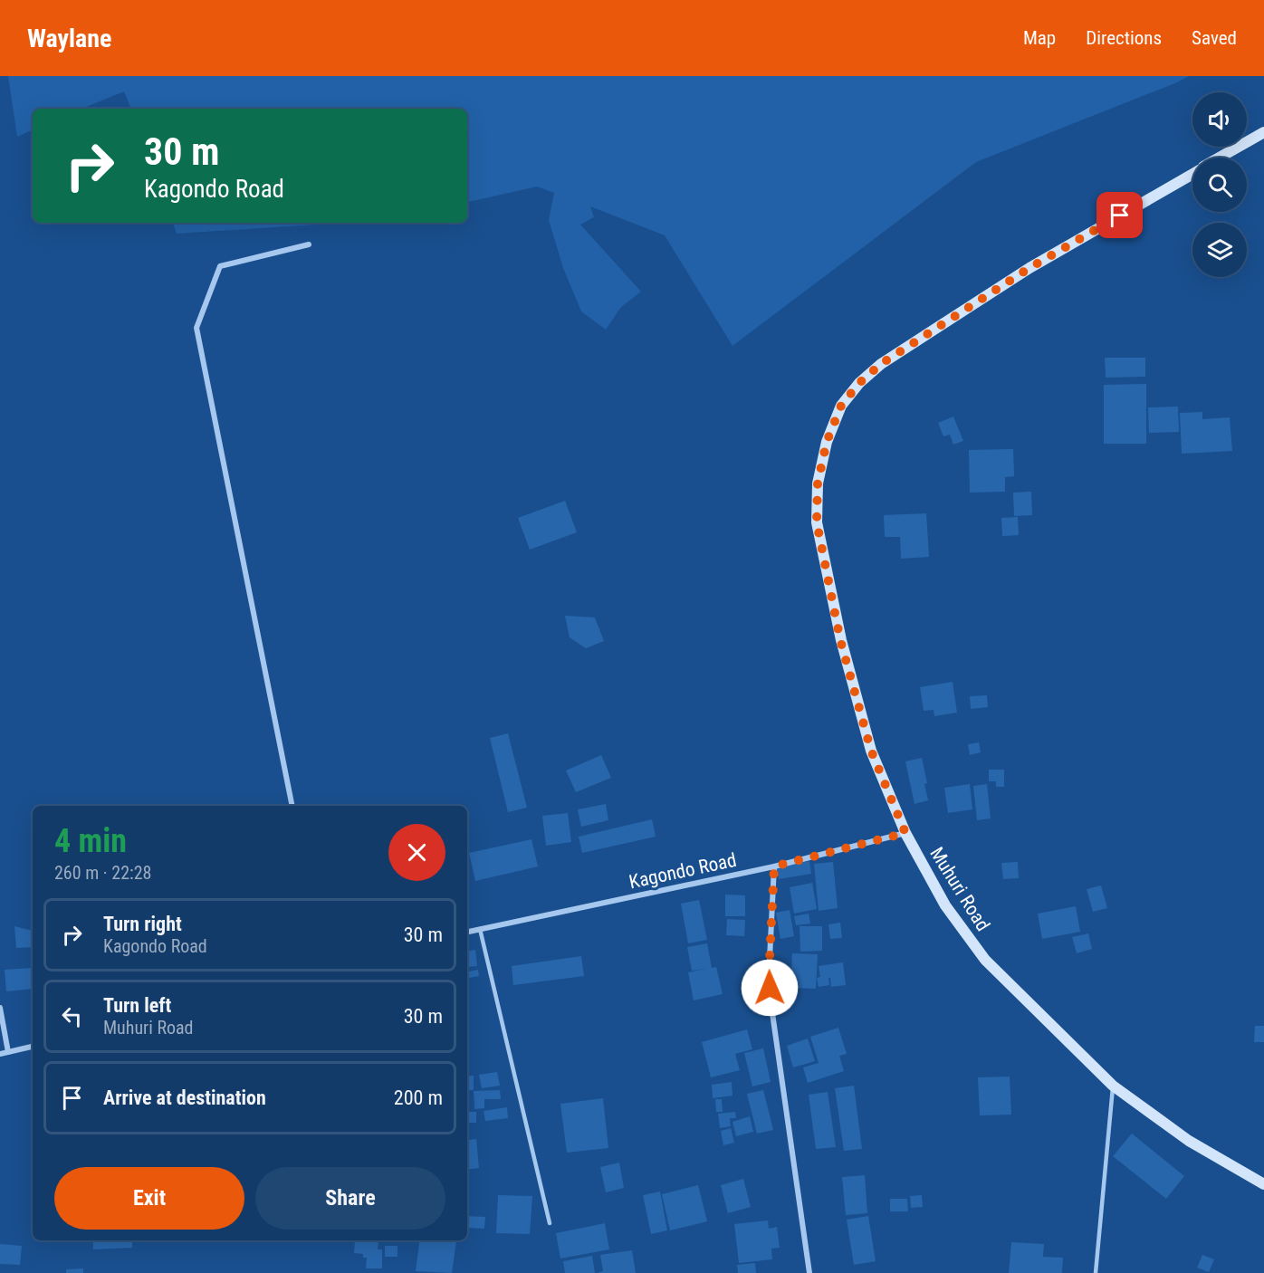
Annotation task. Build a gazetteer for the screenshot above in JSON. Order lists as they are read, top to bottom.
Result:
{
  "streets": {
    "main road": ["Muhuri Road"],
    "street": ["Kagondo Road"]
  },
  "crossings": [
    ["Kagondo Road", "Muhuri Road"]
  ],
  "page": {
    "header": "Waylane",
    "nav": ["Map", "Directions", "Saved"],
    "turn": ["30 m", "Kagondo Road"],
    "heading": ["4 min", "260 m · 22:28"],
    "list": [
      {
        "name": "Turn right",
        "note": "Kagondo Road",
        "value": "30 m"
      },
      {
        "name": "Turn left",
        "note": "Muhuri Road",
        "value": "30 m"
      },
      {
        "name": "Arrive at destination",
        "value": "200 m"
      }
    ],
    "buttons": ["Exit", "Share"]
  }
}
